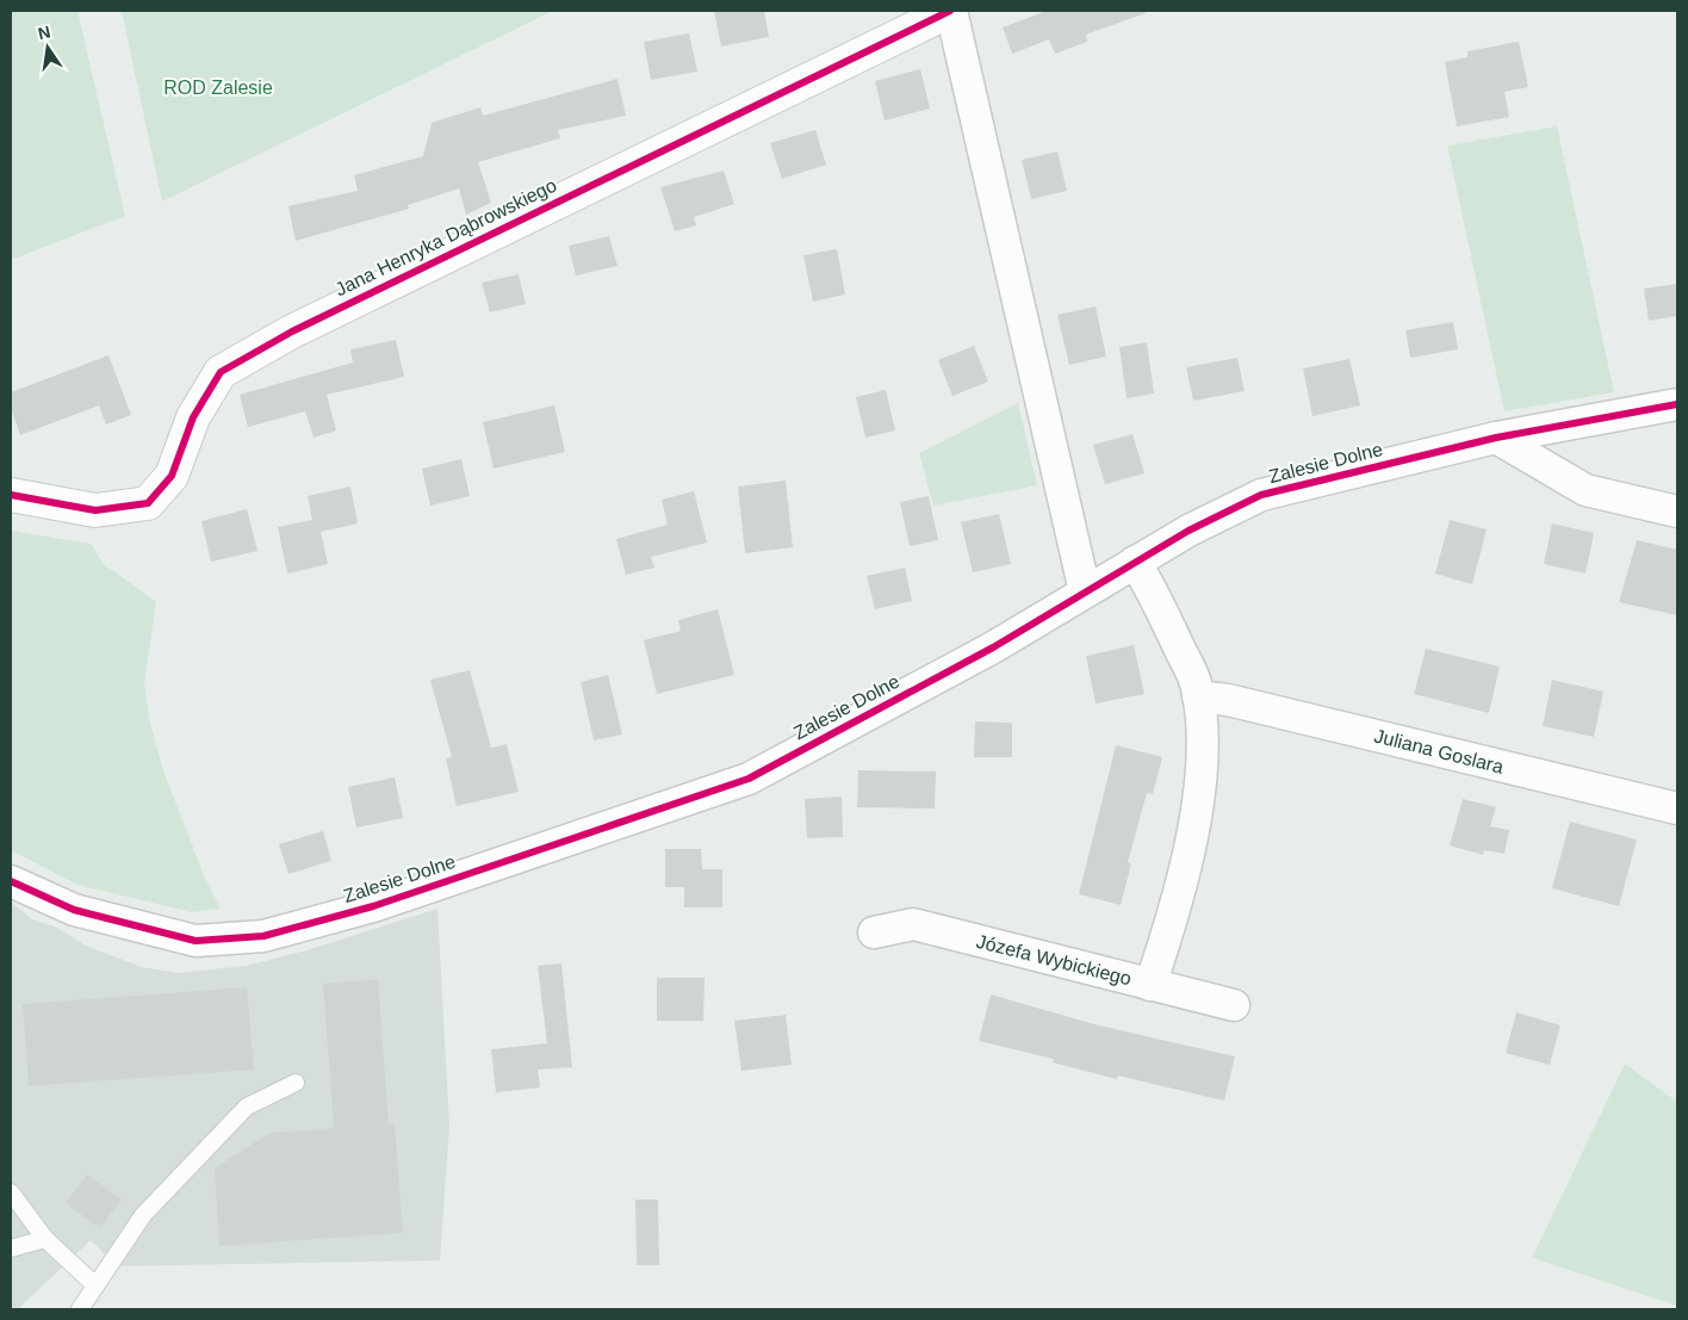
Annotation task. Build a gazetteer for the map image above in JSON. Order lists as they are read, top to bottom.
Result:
{
  "streets": {
    "street": [
      "Jana Henryka Dąbrowskiego",
      "Zalesie Dolne",
      "Juliana Goslara",
      "Józefa Wybickiego"
    ]
  },
  "parks": ["ROD Zalesie"],
  "north": "top"
}
